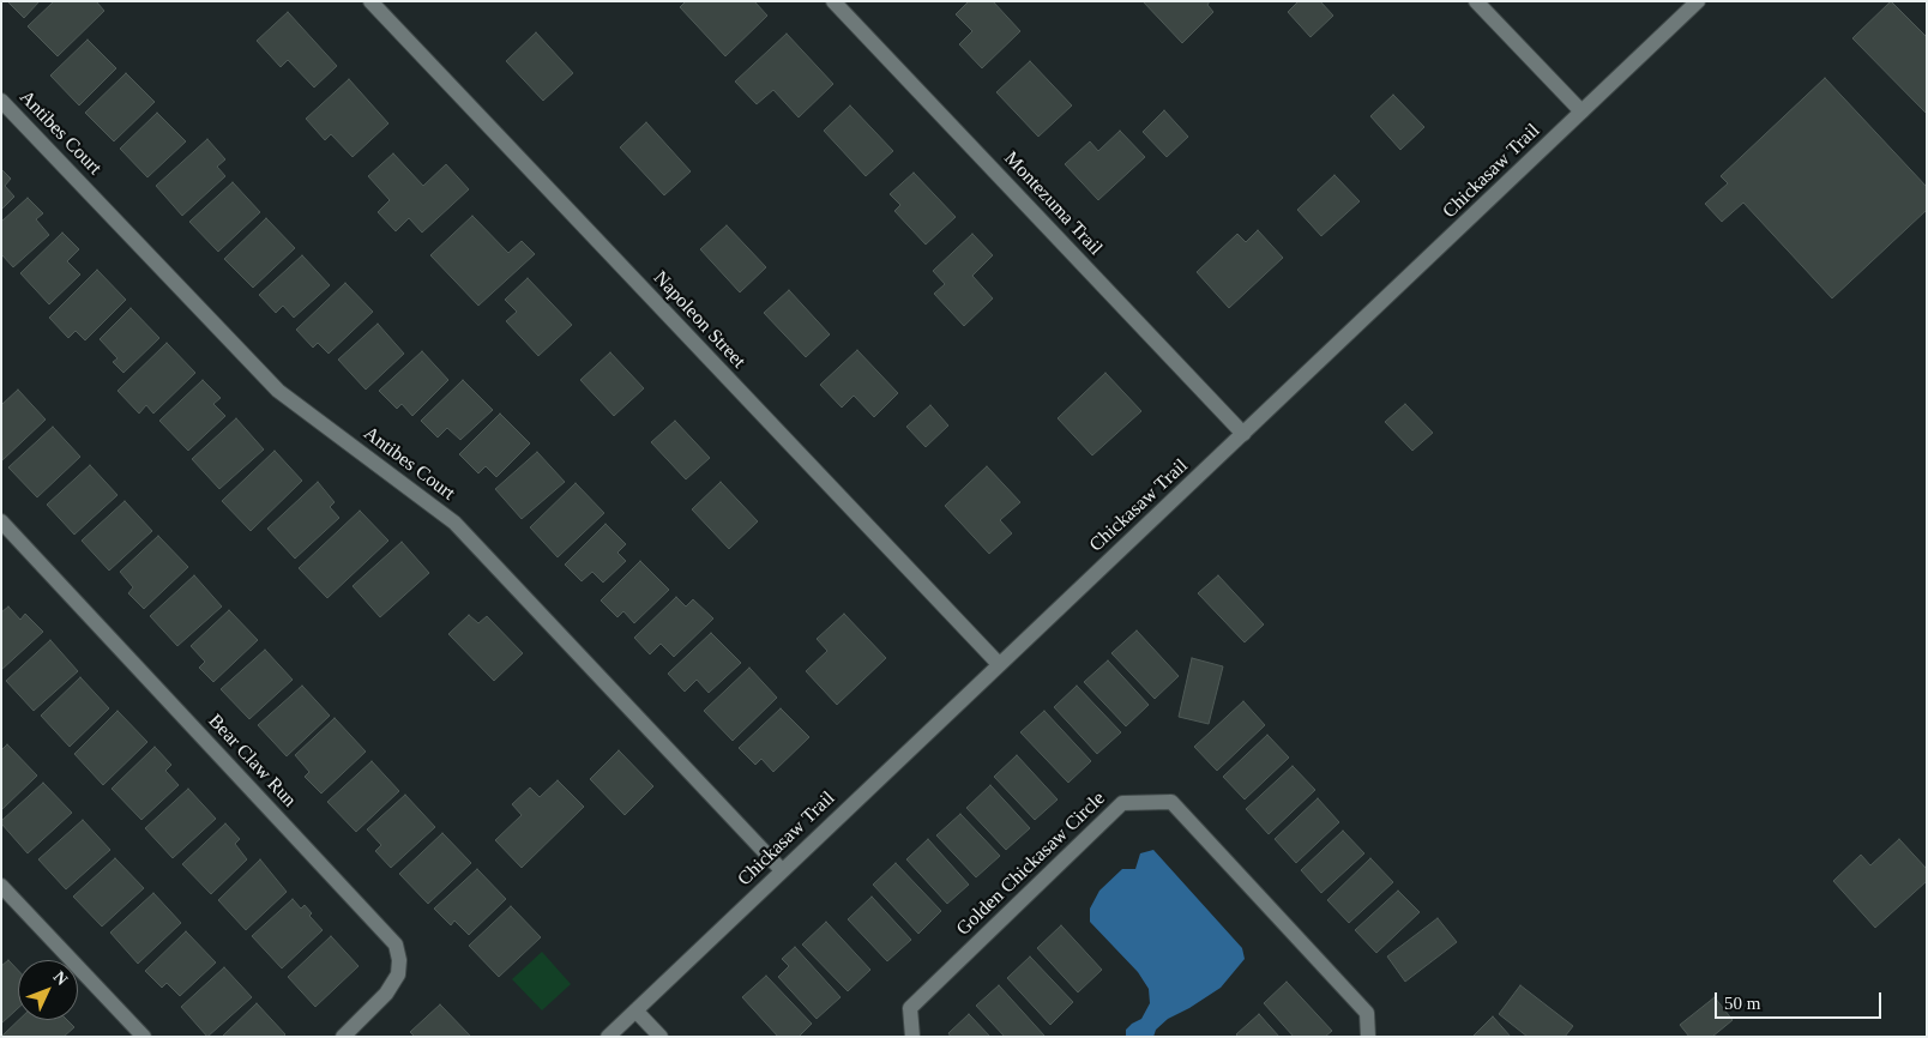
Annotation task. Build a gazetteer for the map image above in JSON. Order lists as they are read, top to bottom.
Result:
{
  "streets": {
    "street": [
      "Antibes Court",
      "Chickasaw Trail",
      "Montezuma Trail",
      "Napoleon Street",
      "Bear Claw Run",
      "Golden Chickasaw Circle"
    ]
  },
  "crossings": [
    ["Antibes Court", "Chickasaw Trail"],
    ["Chickasaw Trail", "Montezuma Trail"],
    ["Chickasaw Trail", "Napoleon Street"]
  ],
  "scale_bar": "50 m",
  "north": "top right"
}
